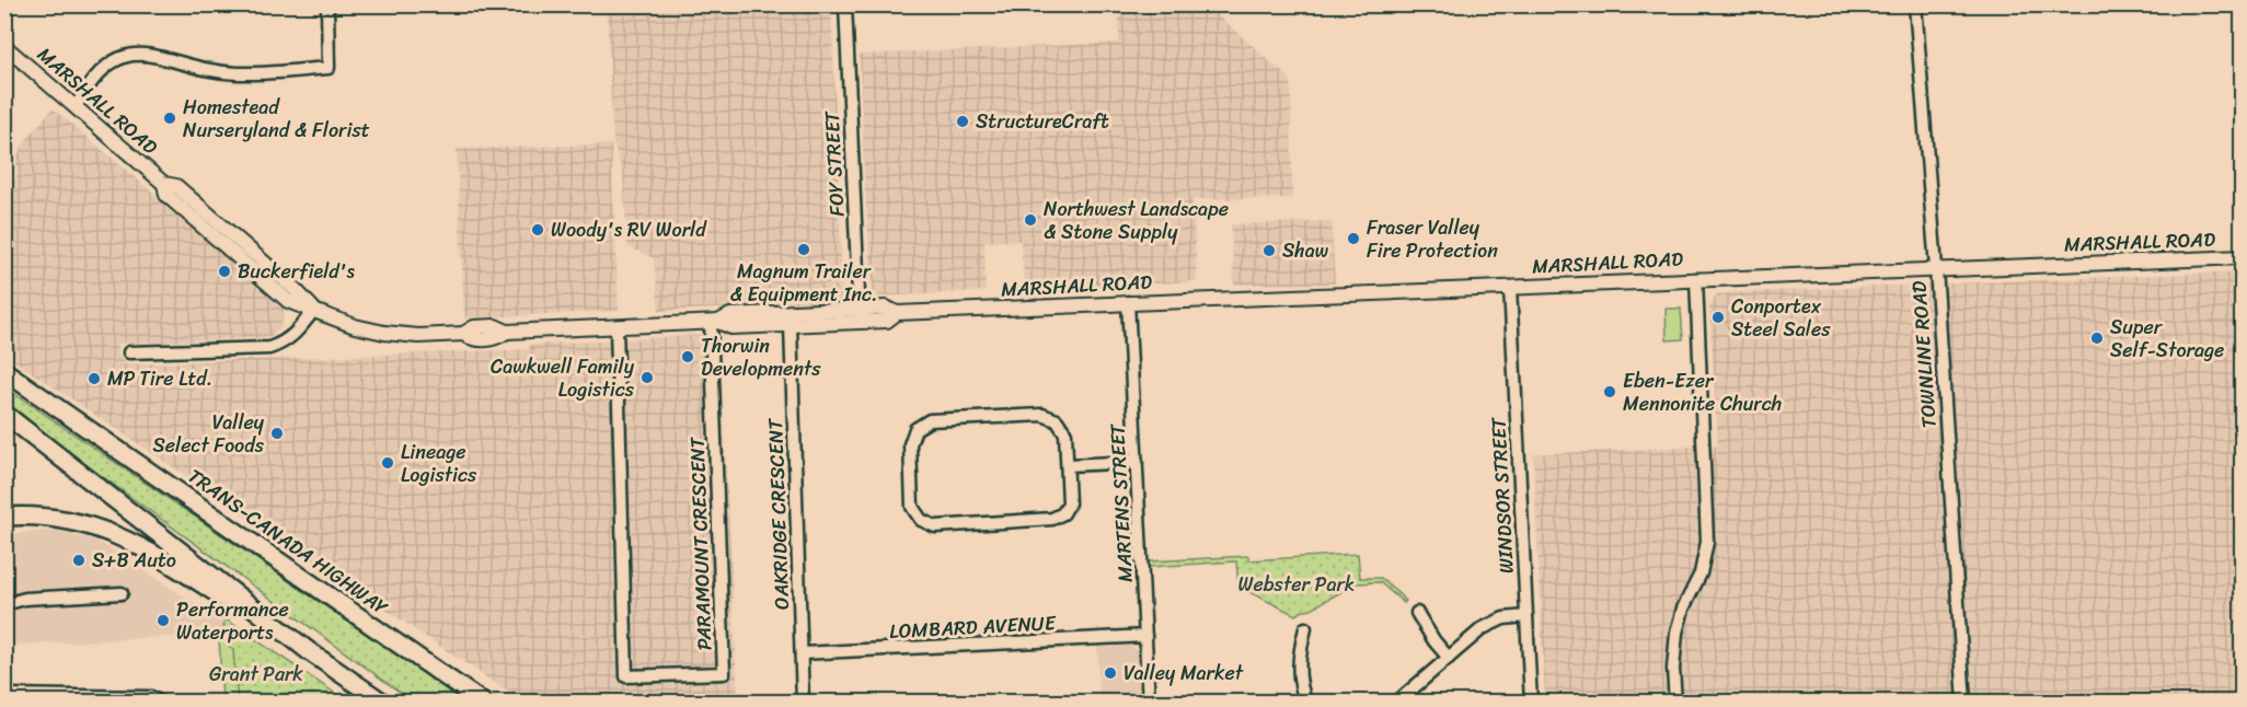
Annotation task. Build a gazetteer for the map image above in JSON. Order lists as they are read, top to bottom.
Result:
{
  "streets": {
    "highway": ["TRANS-CANADA HIGHWAY"],
    "main road": ["MARSHALL ROAD"],
    "street": [
      "FOY STREET",
      "TOWNLINE ROAD",
      "WINDSOR STREET",
      "MARTENS STREET",
      "OAKRIDGE CRESCENT",
      "PARAMOUNT CRESCENT",
      "LOMBARD AVENUE"
    ]
  },
  "crossings": [
    ["MARSHALL ROAD", "FOY STREET"],
    ["MARSHALL ROAD", "TOWNLINE ROAD"],
    ["MARSHALL ROAD", "WINDSOR STREET"],
    ["MARSHALL ROAD", "MARTENS STREET"],
    ["MARSHALL ROAD", "OAKRIDGE CRESCENT"],
    ["MARSHALL ROAD", "PARAMOUNT CRESCENT"],
    ["MARTENS STREET", "LOMBARD AVENUE"],
    ["OAKRIDGE CRESCENT", "LOMBARD AVENUE"]
  ],
  "parks": ["Webster Park", "Grant Park"],
  "places": [
    "Homestead Nurseryland & Florist",
    "StructureCraft",
    "Northwest Landscape & Stone Supply",
    "Woody's RV World",
    "Fraser Valley Fire Protection",
    "Magnum Trailer & Equipment Inc.",
    "Shaw",
    "Buckerfield's",
    "Conportex Steel Sales",
    "Super Self-Storage",
    "Thorwin Developments",
    "Cawkwell Family Logistics",
    "MP Tire Ltd.",
    "Eben-Ezer Mennonite Church",
    "Valley Select Foods",
    "Lineage Logistics",
    "S+B Auto",
    "Performance Waterports",
    "Valley Market"
  ]
}
